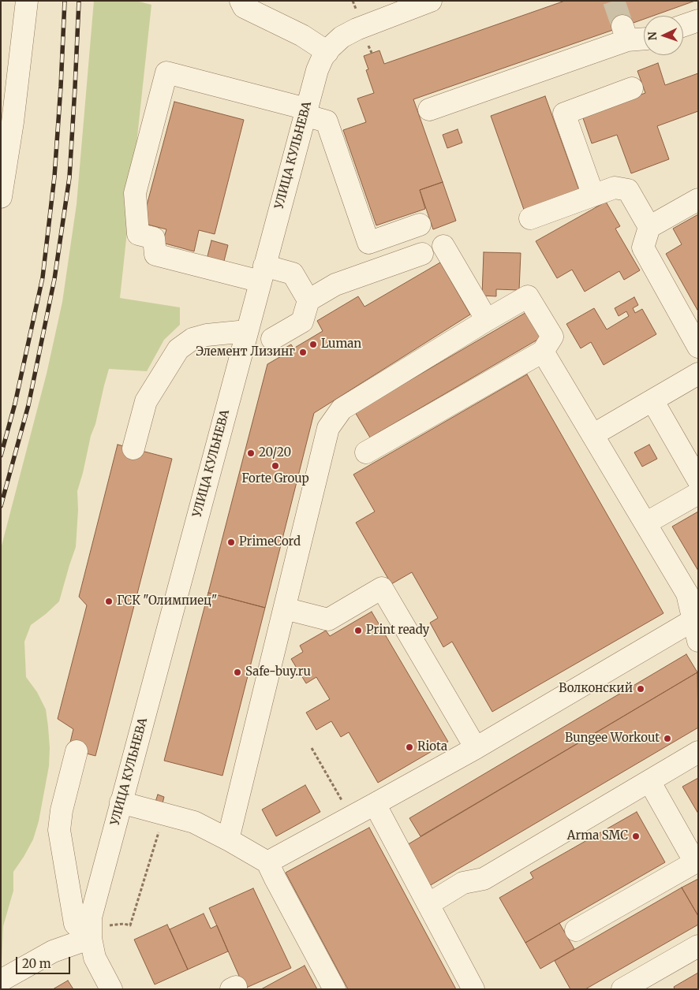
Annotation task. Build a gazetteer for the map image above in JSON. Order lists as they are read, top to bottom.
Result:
{
  "streets": {
    "street": ["УЛИЦА КУЛЬНЕВА"]
  },
  "places": [
    "Luman",
    "Элемент Лизинг",
    "20/20",
    "Forte Group",
    "PrimeCord",
    "ГСК \"Олимпиец\"",
    "Print ready",
    "Safe-buy.ru",
    "Волконский",
    "Bungee Workout",
    "Riota",
    "Arma SMC"
  ],
  "scale_bar": "20 m",
  "north": "left"
}
